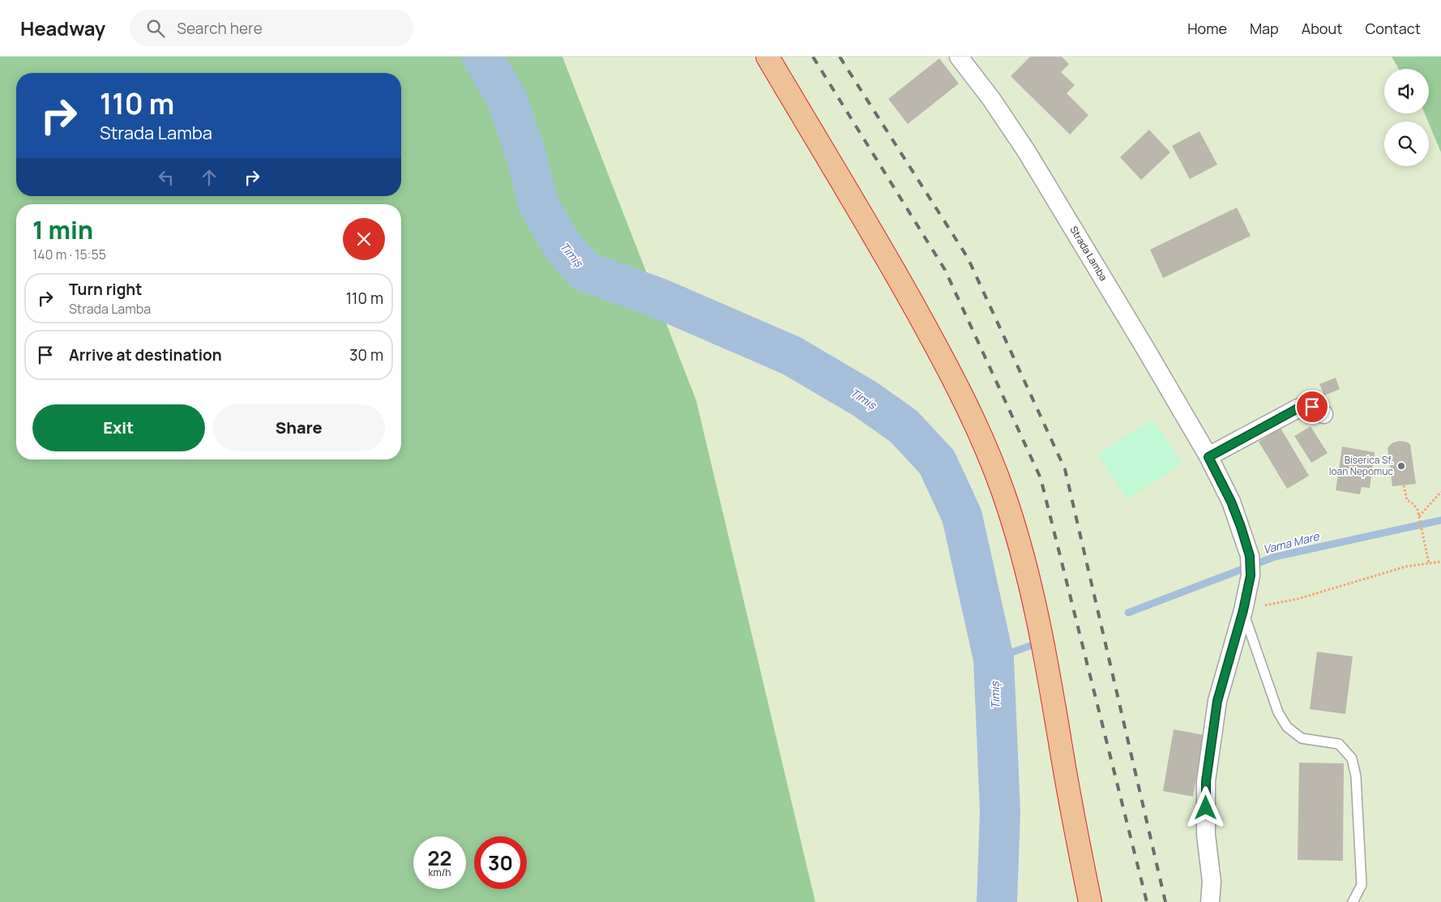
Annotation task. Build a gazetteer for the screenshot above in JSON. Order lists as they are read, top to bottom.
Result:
{
  "streets": {
    "street": ["Strada Lamba"]
  },
  "water": ["Timiș", "Vama Mare"],
  "places": ["Biserica Sf. Ioan Nepomuc"],
  "page": {
    "header": "Headway",
    "search": "Search here",
    "nav": [
      "Home",
      "Map",
      "About",
      "Contact"
    ],
    "turn": ["110 m", "Strada Lamba"],
    "heading": ["1 min", "140 m · 15:55"],
    "list": [
      {
        "name": "Turn right",
        "note": "Strada Lamba",
        "value": "110 m"
      },
      {
        "name": "Arrive at destination",
        "value": "30 m"
      }
    ],
    "buttons": ["Exit", "Share"],
    "speed": "22 km/h",
    "limit": "30"
  }
}
